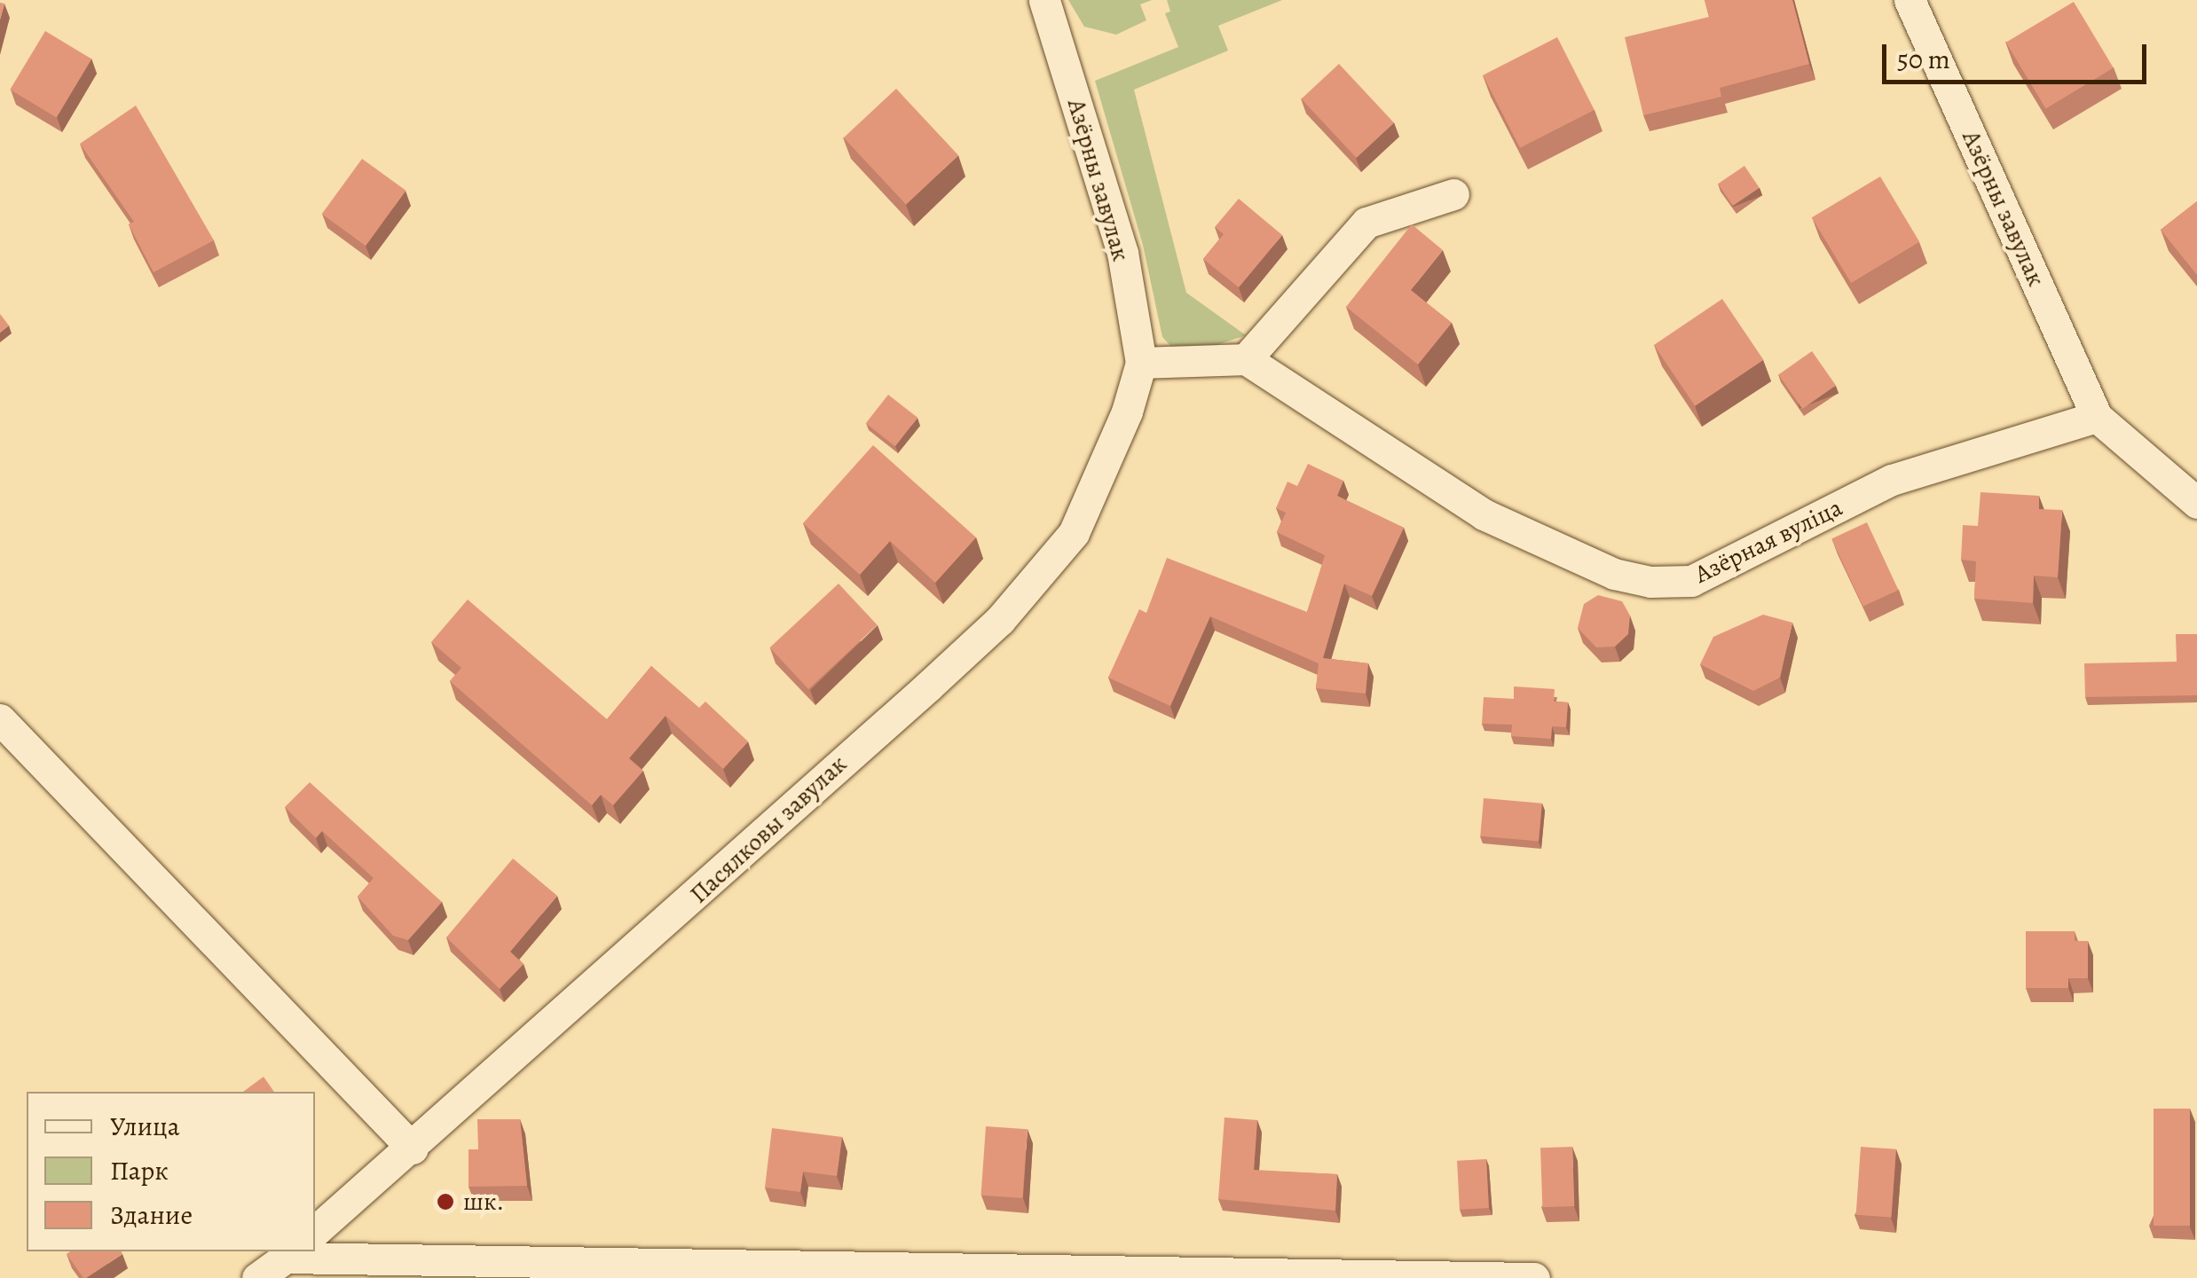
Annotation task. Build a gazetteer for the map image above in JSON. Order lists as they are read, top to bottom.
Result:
{
  "streets": {
    "street": ["Азёрны завулак", "Азёрная вуліца", "Пасялковы завулак"]
  },
  "crossings": [
    ["Азёрны завулак", "Азёрная вуліца"],
    ["Азёрны завулак", "Пасялковы завулак"]
  ],
  "places": ["шк."],
  "legend": ["Улица", "Парк", "Здание"],
  "scale_bar": "50 m"
}
